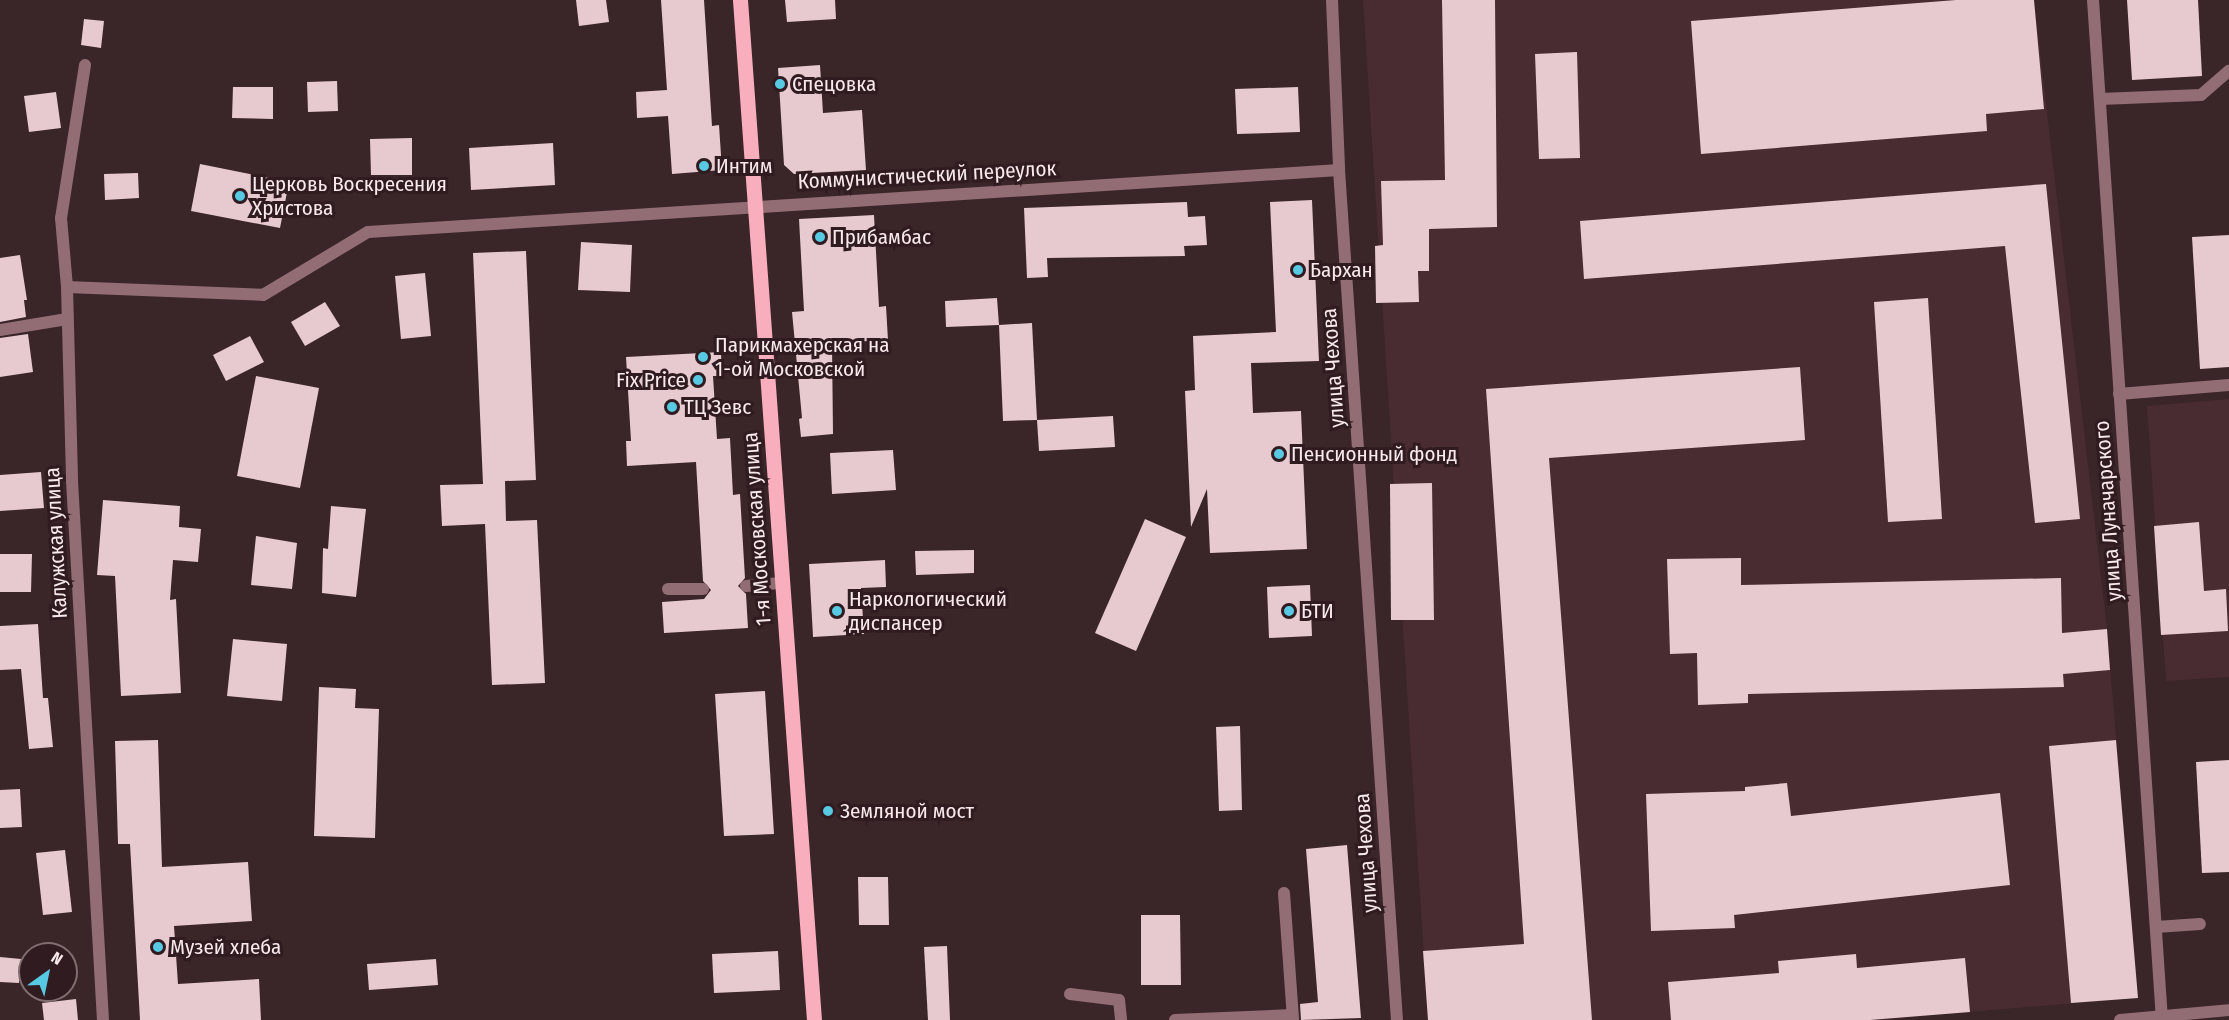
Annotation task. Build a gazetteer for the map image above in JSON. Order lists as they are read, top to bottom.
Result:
{
  "streets": {
    "main road": ["1-я Московская улица"],
    "street": [
      "Коммунистический переулок",
      "улица Чехова",
      "улица Луначарского",
      "Калужская улица"
    ]
  },
  "crossings": [
    ["Коммунистический переулок", "улица Чехова"],
    ["Коммунистический переулок", "1-я Московская улица"],
    ["Коммунистический переулок", "Калужская улица"]
  ],
  "places": [
    "Спецовка",
    "Интим",
    "Церковь Воскресения Христова",
    "Прибамбас",
    "Бархан",
    "Парикмахерская на 1-ой Московской",
    "Fix Price",
    "ТЦ Зевс",
    "Пенсионный фонд",
    "Наркологический диспансер",
    "БТИ",
    "Земляной мост",
    "Музей хлеба"
  ],
  "north": "top right"
}
